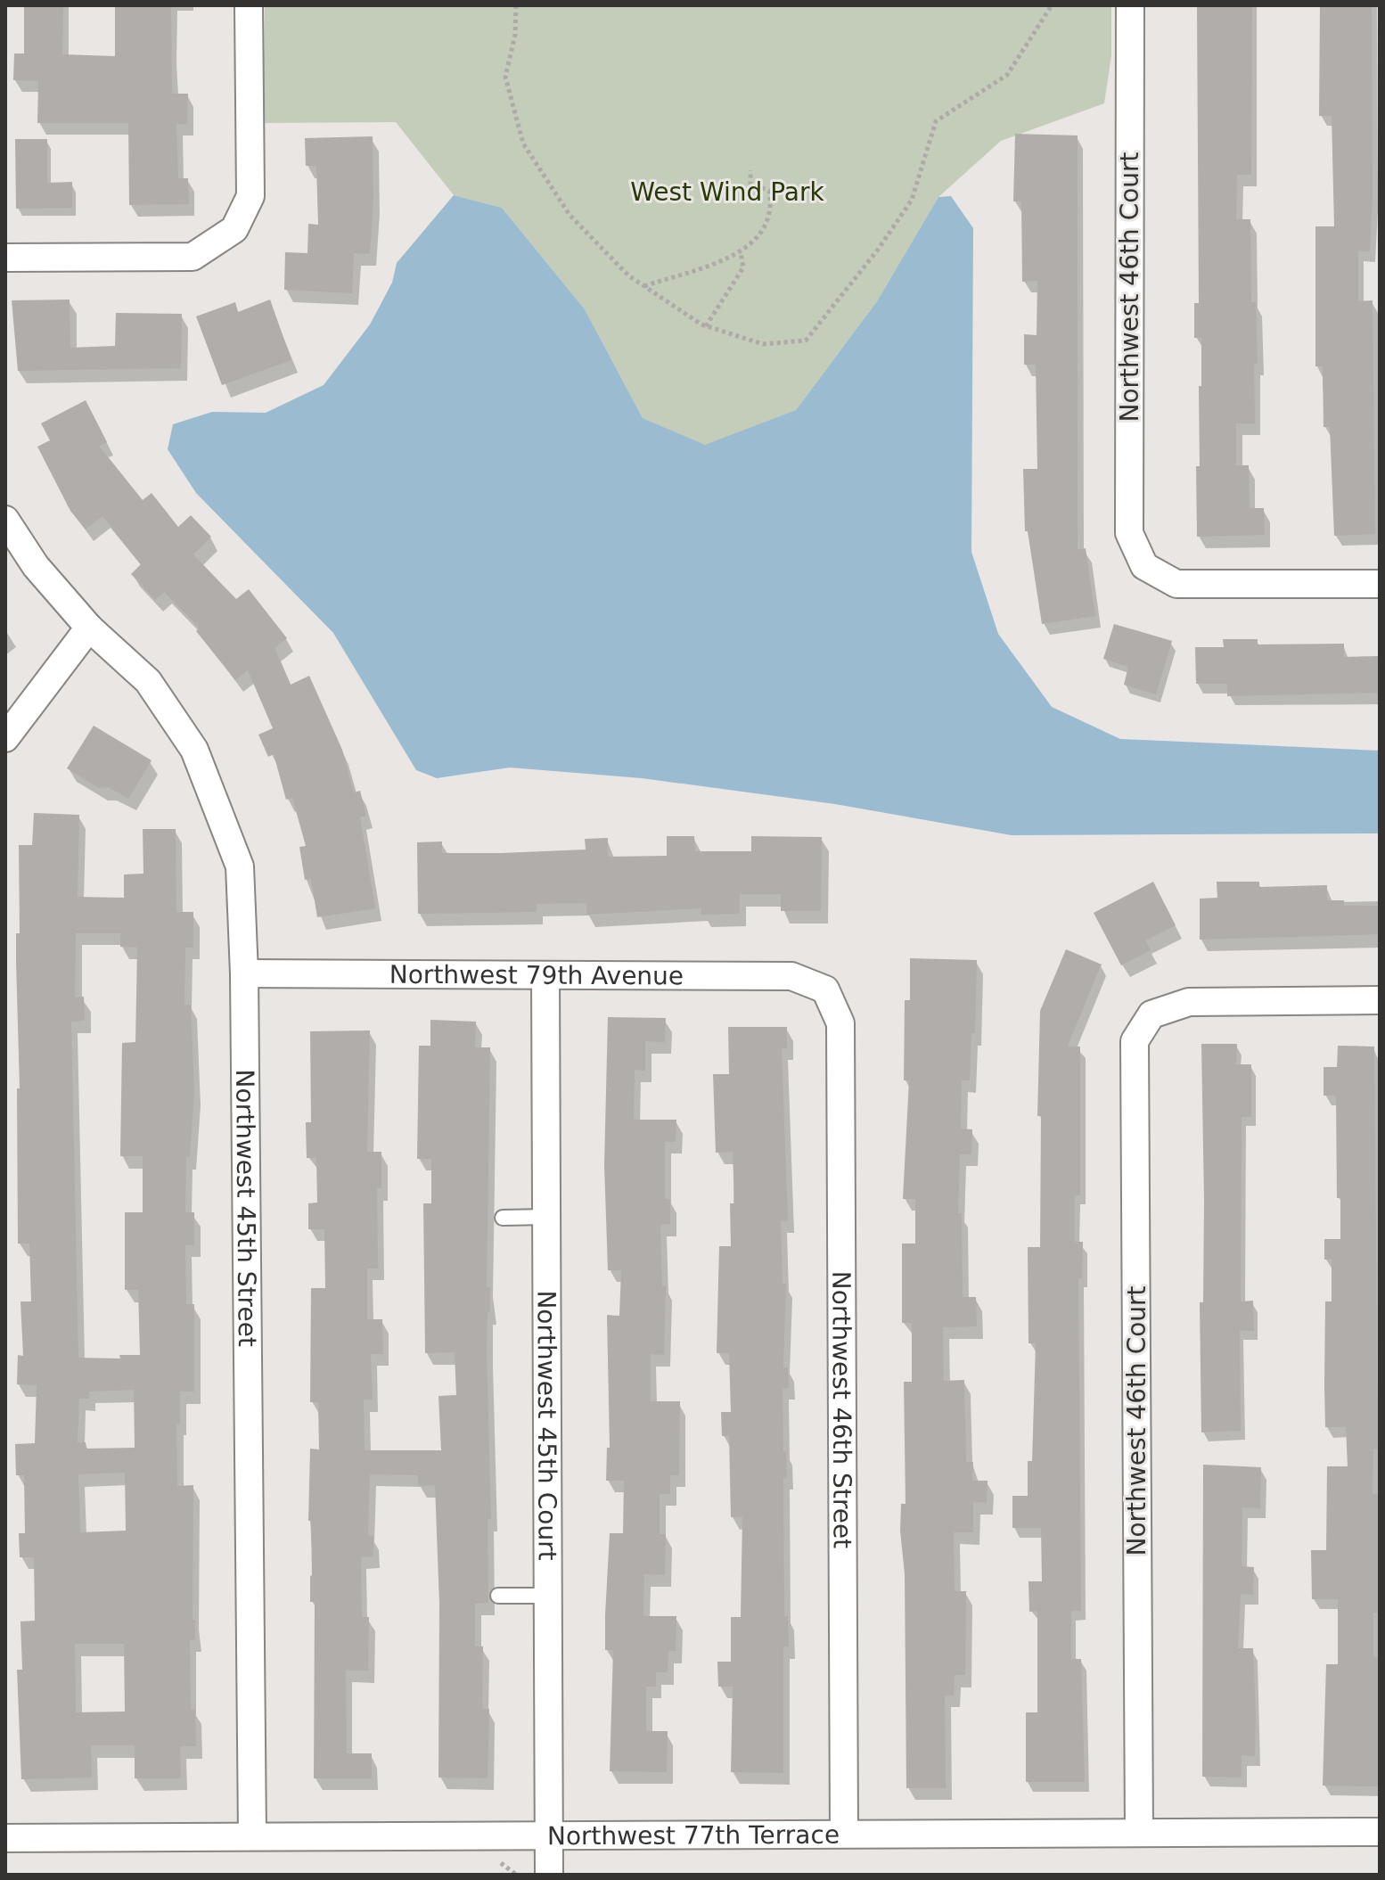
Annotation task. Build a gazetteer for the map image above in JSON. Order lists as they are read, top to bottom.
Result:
{
  "streets": {
    "street": [
      "Northwest 46th Court",
      "Northwest 79th Avenue",
      "Northwest 45th Street",
      "Northwest 46th Street",
      "Northwest 45th Court",
      "Northwest 77th Terrace"
    ]
  },
  "crossings": [
    ["Northwest 46th Court", "Northwest 77th Terrace"],
    ["Northwest 79th Avenue", "Northwest 45th Street"],
    ["Northwest 79th Avenue", "Northwest 46th Street"],
    ["Northwest 79th Avenue", "Northwest 45th Court"],
    ["Northwest 45th Street", "Northwest 77th Terrace"],
    ["Northwest 46th Street", "Northwest 77th Terrace"],
    ["Northwest 45th Court", "Northwest 77th Terrace"]
  ],
  "parks": ["West Wind Park"]
}
